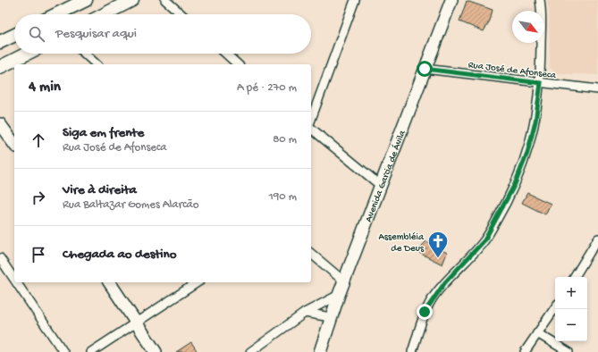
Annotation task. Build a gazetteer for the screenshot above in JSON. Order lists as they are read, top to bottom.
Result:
{
  "streets": {
    "street": ["Rua José de Afonseca", "Avenida Garcia de Ávila"]
  },
  "crossings": [
    ["Rua José de Afonseca", "Avenida Garcia de Ávila"]
  ],
  "places": {
    "church": ["Assembléia de Deus"]
  },
  "north": "bottom right",
  "page": {
    "search": "Pesquisar aqui",
    "heading": ["4 min", "A pé · 270 m"],
    "list": [
      ["Siga em frente", "Rua José de Afonseca", "80 m"],
      ["Vire à direita", "Rua Baltazar Gomes Alarcão", "190 m"],
      "Chegada ao destino"
    ],
    "map_buttons": ["+", "−"]
  }
}
